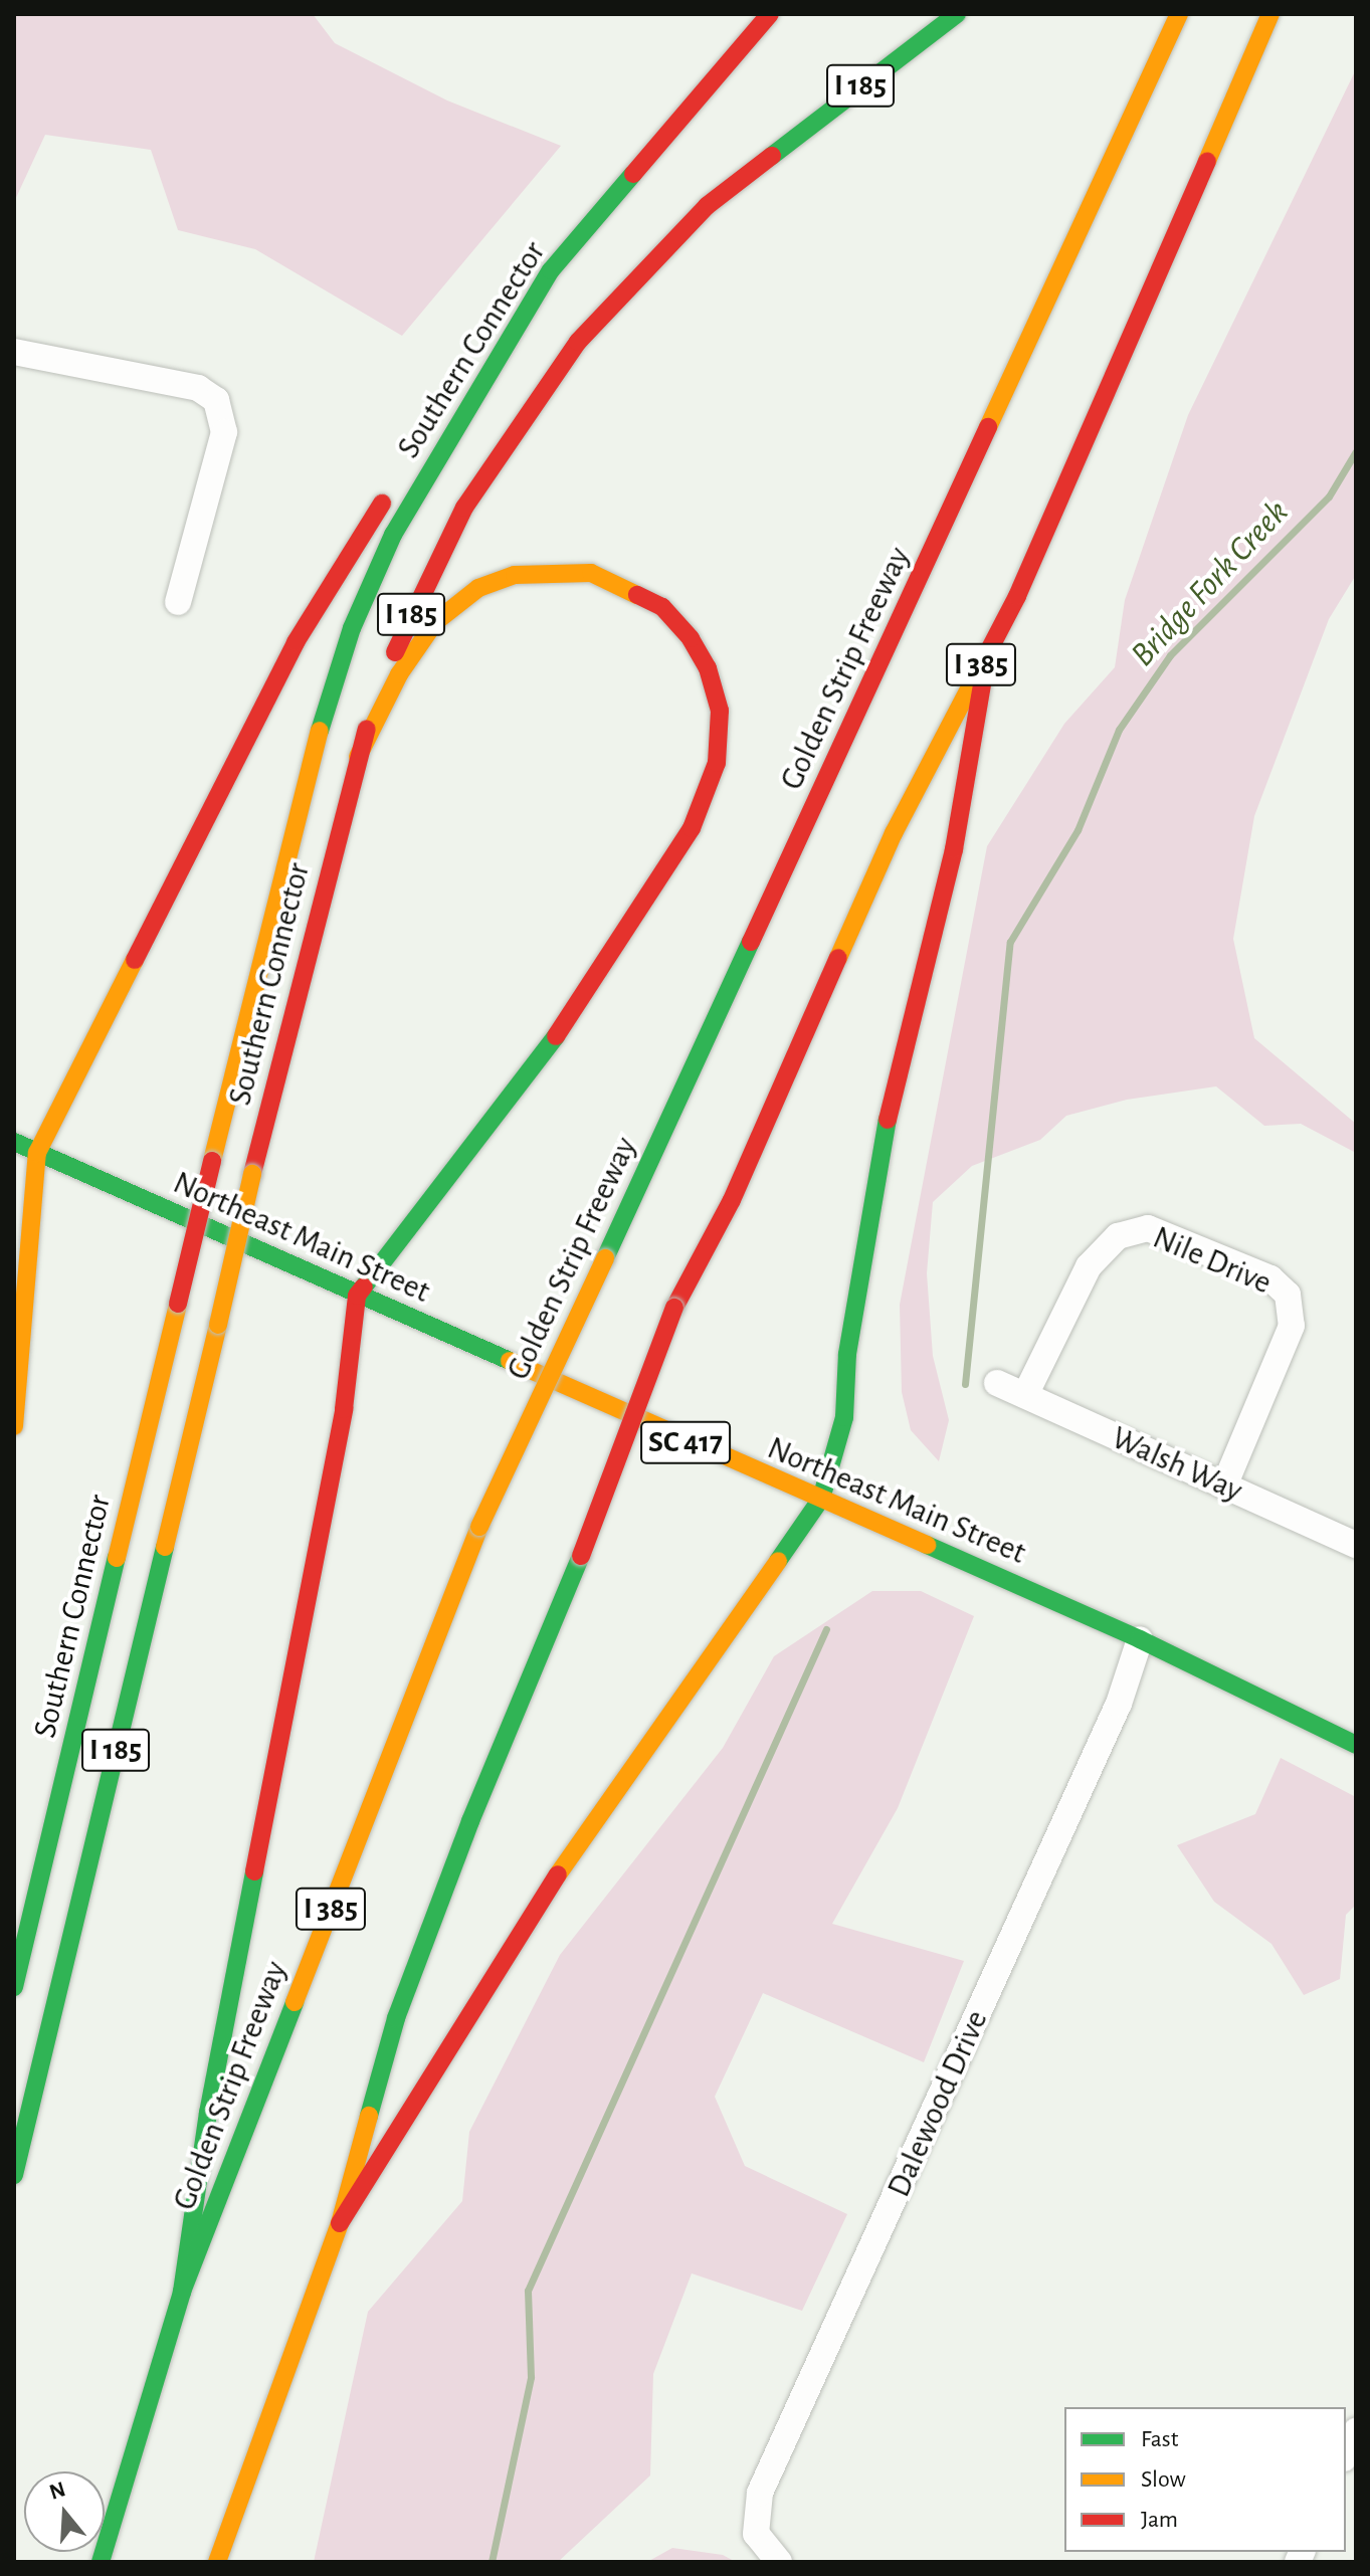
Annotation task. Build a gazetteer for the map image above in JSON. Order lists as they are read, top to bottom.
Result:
{
  "streets": {
    "main road": [
      "I 185",
      "Southern Connector",
      "I 385",
      "Golden Strip Freeway",
      "Northeast Main Street",
      "SC 417"
    ],
    "street": ["Nile Drive", "Walsh Way", "Dalewood Drive"]
  },
  "crossings": [
    ["Northeast Main Street", "Dalewood Drive"],
    ["Nile Drive", "Walsh Way"]
  ],
  "water": ["Bridge Fork Creek"],
  "legend": ["Fast", "Slow", "Jam"],
  "north": "top"
}
